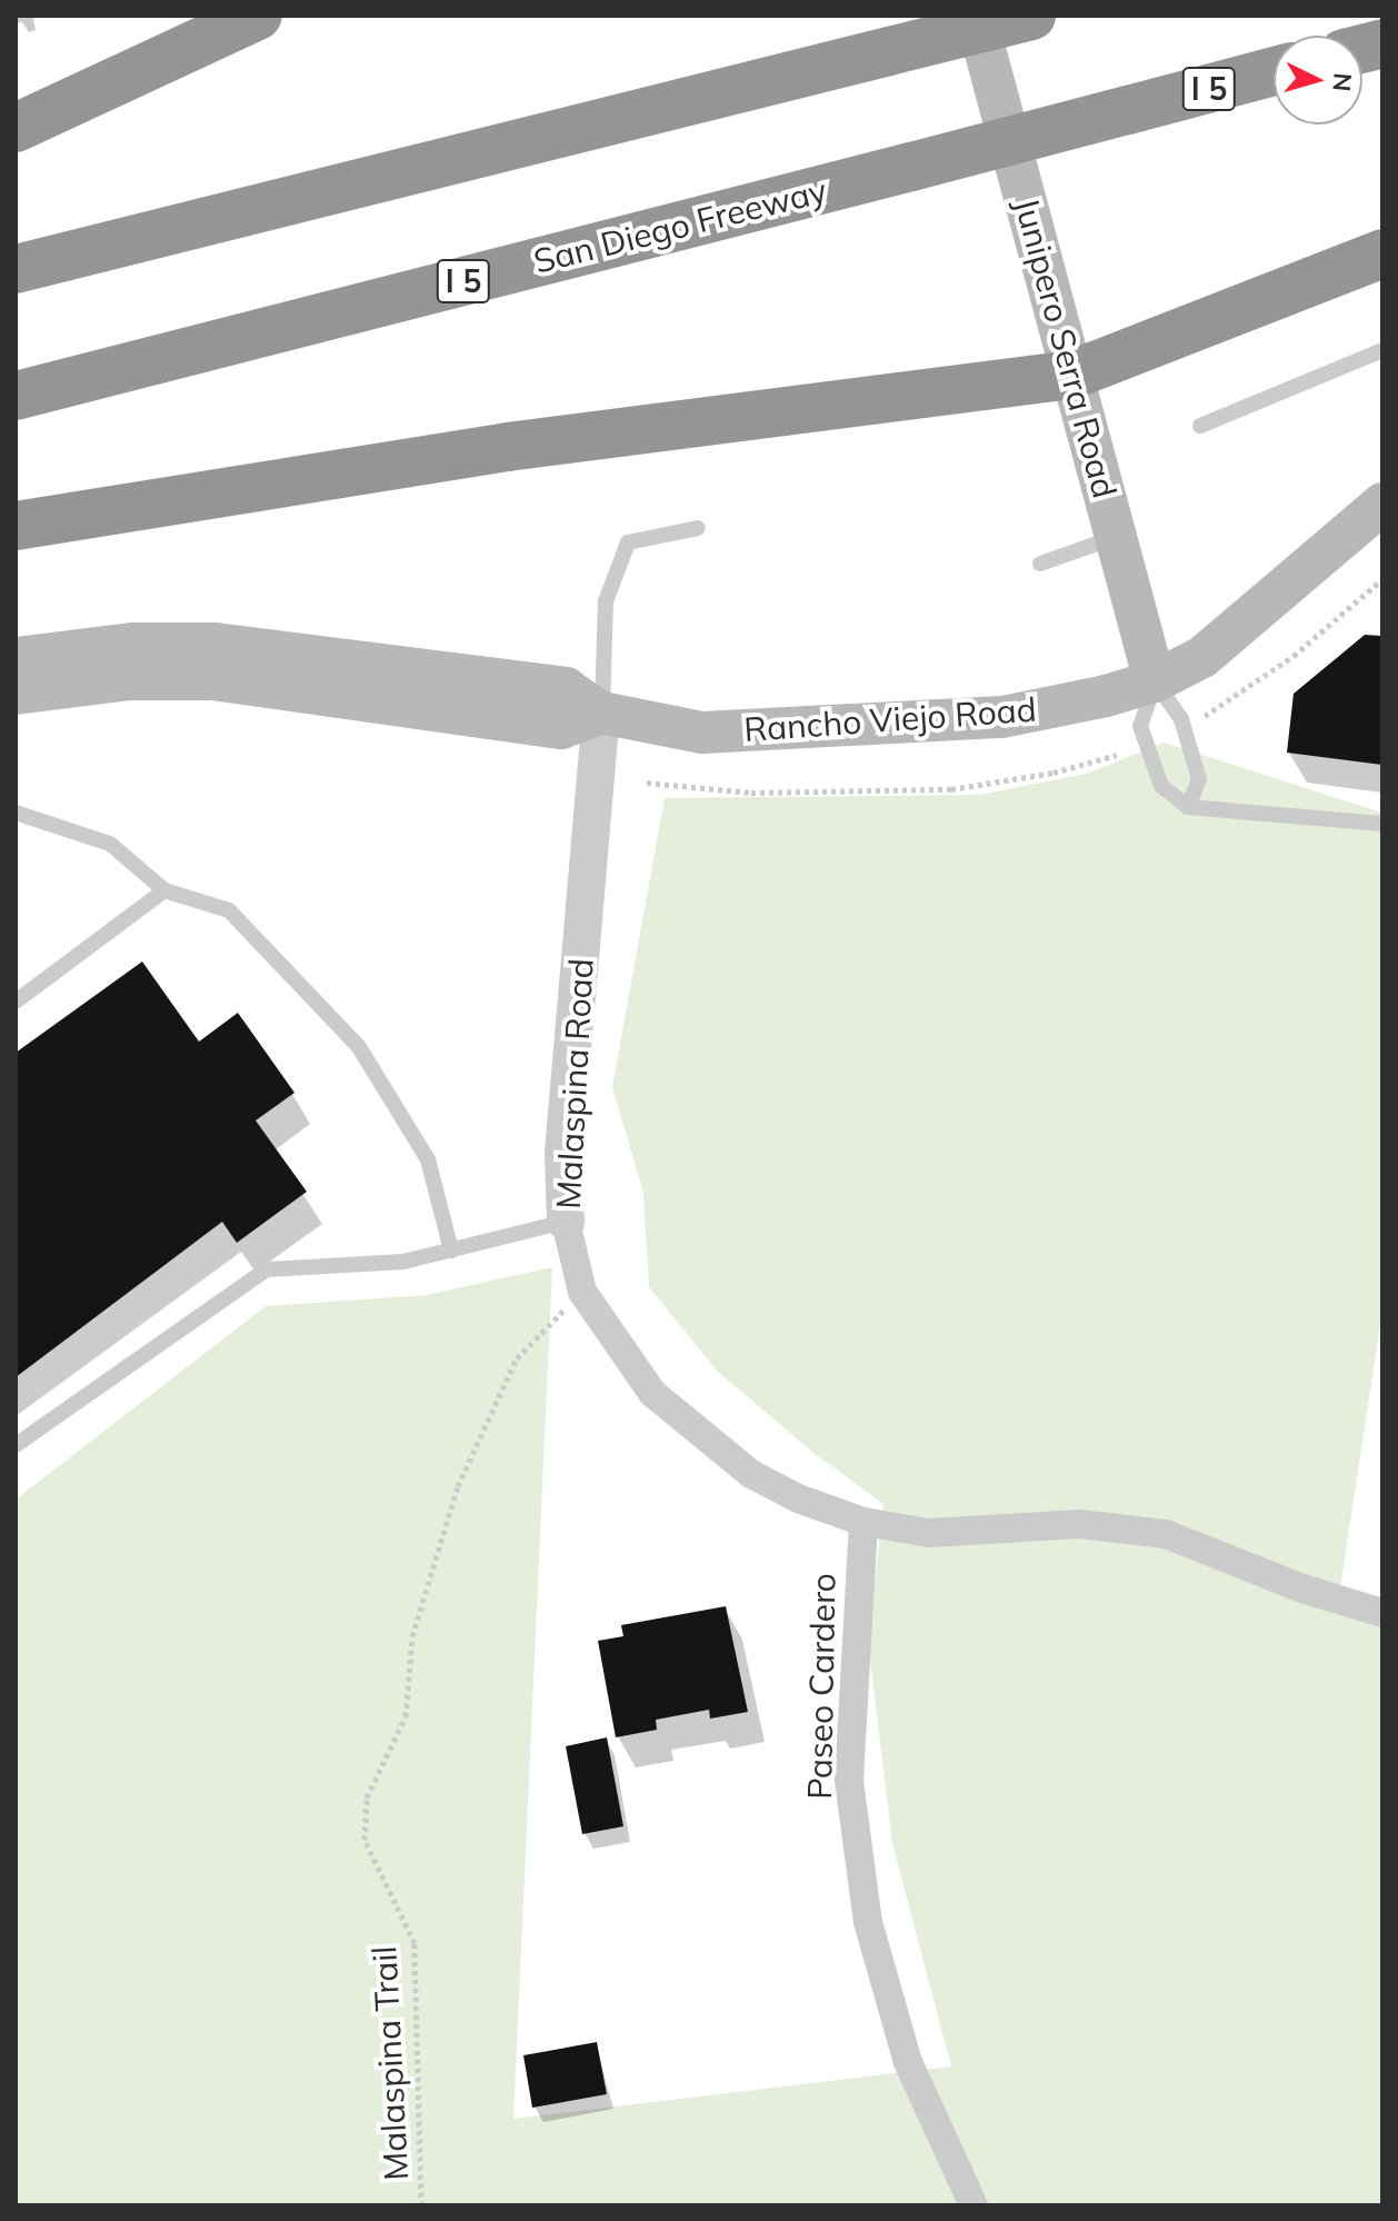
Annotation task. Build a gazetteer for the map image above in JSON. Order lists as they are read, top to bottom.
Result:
{
  "streets": {
    "highway": ["I 5", "San Diego Freeway"],
    "main road": ["Junipero Serra Road", "Rancho Viejo Road"],
    "street": ["Malaspina Road", "Paseo Cardero"],
    "path": ["Malaspina Trail"]
  },
  "crossings": [
    ["Junipero Serra Road", "Rancho Viejo Road"],
    ["Rancho Viejo Road", "Malaspina Road"],
    ["Malaspina Road", "Paseo Cardero"],
    ["Malaspina Road", "Malaspina Trail"]
  ],
  "north": "right"
}
